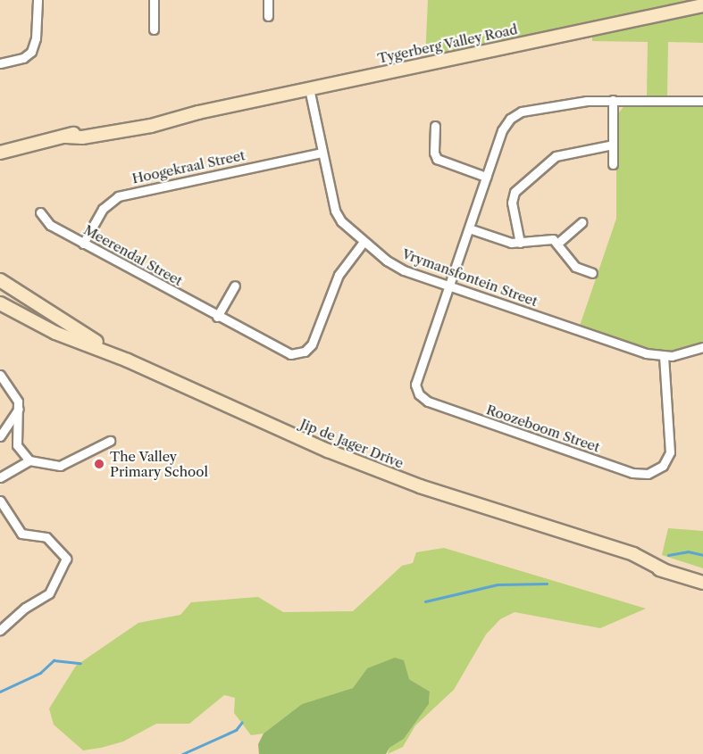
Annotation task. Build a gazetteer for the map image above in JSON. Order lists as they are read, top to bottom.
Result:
{
  "streets": {
    "main road": ["Tygerberg Valley Road", "Jip de Jager Drive"],
    "street": [
      "Hoogekraal Street",
      "Meerendal Street",
      "Vrymansfontein Street",
      "Roozeboom Street"
    ]
  },
  "crossings": [
    ["Tygerberg Valley Road", "Vrymansfontein Street"],
    ["Hoogekraal Street", "Meerendal Street"],
    ["Hoogekraal Street", "Vrymansfontein Street"],
    ["Meerendal Street", "Vrymansfontein Street"],
    ["Vrymansfontein Street", "Roozeboom Street"]
  ],
  "places": ["The Valley Primary School"]
}
